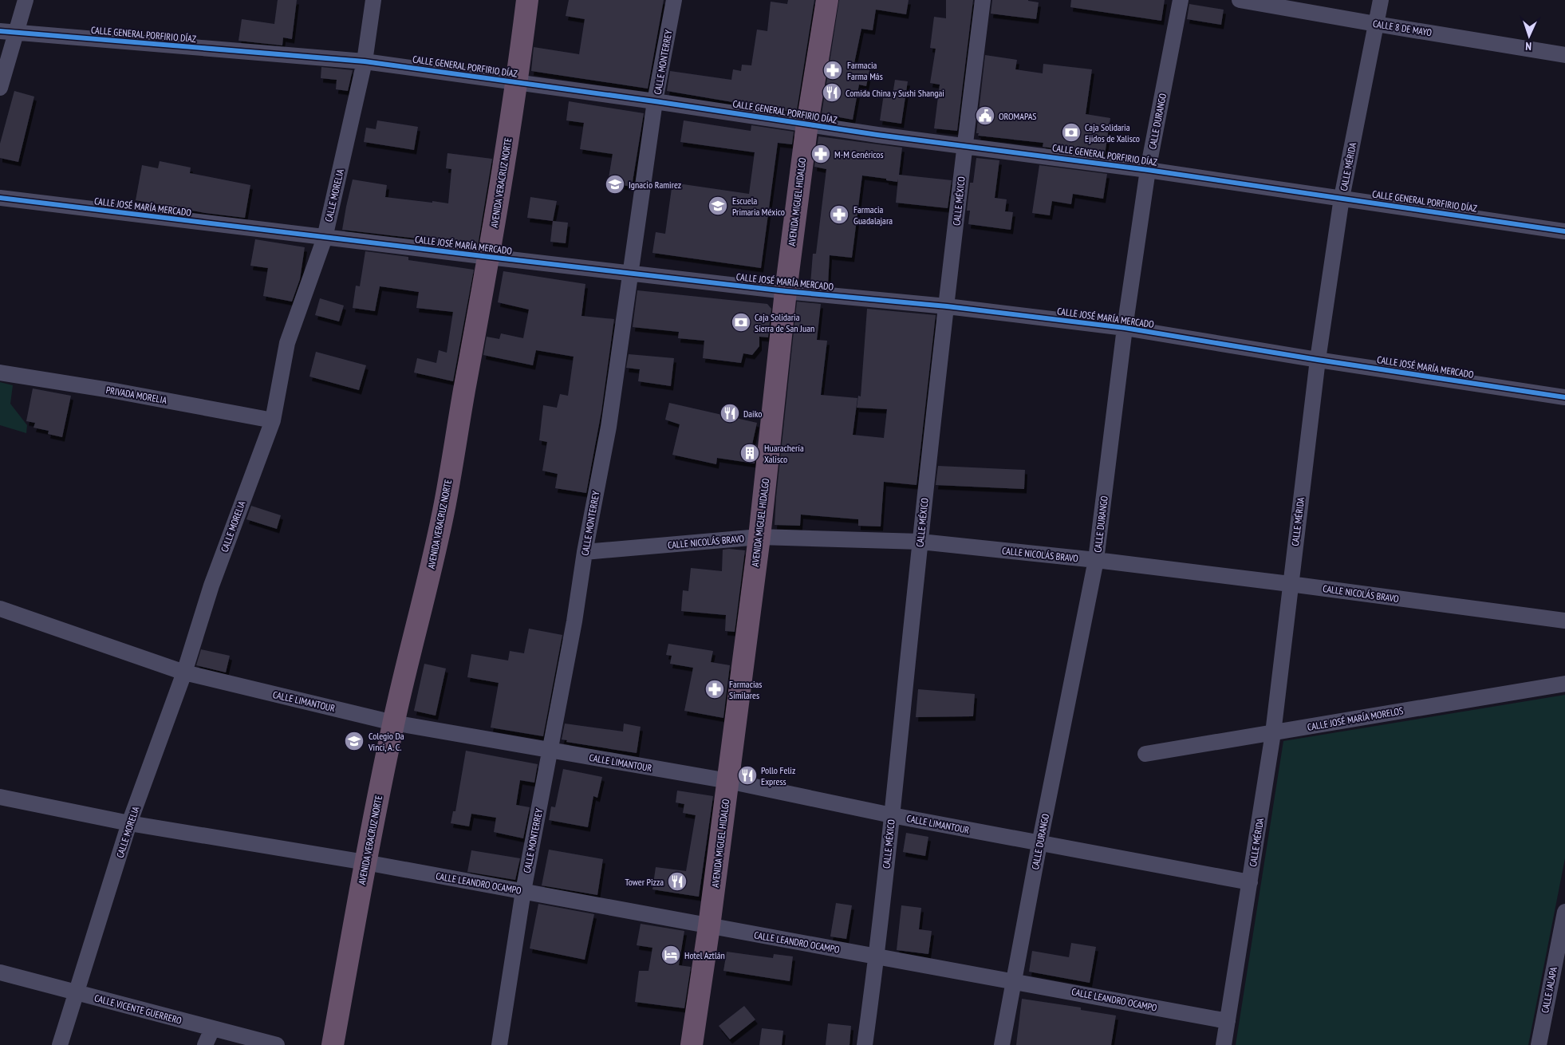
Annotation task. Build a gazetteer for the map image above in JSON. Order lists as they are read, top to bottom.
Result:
{
  "streets": {
    "highway": ["AVENIDA VERACRUZ NORTE", "AVENIDA MIGUEL HIDALGO"],
    "street": [
      "CALLE 8 DE MAYO",
      "CALLE GENERAL PORFIRIO DÍAZ",
      "CALLE MONTERREY",
      "CALLE DURANGO",
      "CALLE MÉRIDA",
      "CALLE MORELIA",
      "CALLE MÉXICO",
      "CALLE JOSÉ MARÍA MERCADO",
      "PRIVADA MORELIA",
      "CALLE NICOLÁS BRAVO",
      "CALLE LIMANTOUR",
      "CALLE JOSÉ MARÍA MORELOS",
      "CALLE LEANDRO OCAMPO",
      "CALLE JALAPA",
      "CALLE VICENTE GUERRERO"
    ]
  },
  "crossings": [
    ["CALLE 8 DE MAYO", "CALLE MÉRIDA"],
    ["CALLE GENERAL PORFIRIO DÍAZ", "CALLE MONTERREY"],
    ["CALLE GENERAL PORFIRIO DÍAZ", "CALLE DURANGO"],
    ["CALLE GENERAL PORFIRIO DÍAZ", "CALLE MÉRIDA"],
    ["CALLE GENERAL PORFIRIO DÍAZ", "AVENIDA VERACRUZ NORTE"],
    ["CALLE GENERAL PORFIRIO DÍAZ", "CALLE MORELIA"],
    ["CALLE GENERAL PORFIRIO DÍAZ", "CALLE MÉXICO"],
    ["CALLE GENERAL PORFIRIO DÍAZ", "AVENIDA MIGUEL HIDALGO"],
    ["CALLE MONTERREY", "CALLE JOSÉ MARÍA MERCADO"],
    ["CALLE MONTERREY", "CALLE NICOLÁS BRAVO"],
    ["CALLE MONTERREY", "CALLE LIMANTOUR"],
    ["CALLE MONTERREY", "CALLE LEANDRO OCAMPO"],
    ["CALLE DURANGO", "CALLE JOSÉ MARÍA MERCADO"],
    ["CALLE DURANGO", "CALLE NICOLÁS BRAVO"],
    ["CALLE DURANGO", "CALLE LIMANTOUR"],
    ["CALLE DURANGO", "CALLE LEANDRO OCAMPO"],
    ["CALLE MÉRIDA", "CALLE JOSÉ MARÍA MERCADO"],
    ["CALLE MÉRIDA", "CALLE NICOLÁS BRAVO"],
    ["CALLE MÉRIDA", "CALLE LIMANTOUR"],
    ["CALLE MÉRIDA", "CALLE JOSÉ MARÍA MORELOS"],
    ["CALLE MÉRIDA", "CALLE LEANDRO OCAMPO"],
    ["AVENIDA VERACRUZ NORTE", "CALLE JOSÉ MARÍA MERCADO"],
    ["AVENIDA VERACRUZ NORTE", "CALLE LIMANTOUR"],
    ["AVENIDA VERACRUZ NORTE", "CALLE LEANDRO OCAMPO"],
    ["CALLE MORELIA", "CALLE JOSÉ MARÍA MERCADO"],
    ["CALLE MORELIA", "PRIVADA MORELIA"],
    ["CALLE MORELIA", "CALLE LIMANTOUR"],
    ["CALLE MORELIA", "CALLE LEANDRO OCAMPO"],
    ["CALLE MORELIA", "CALLE VICENTE GUERRERO"],
    ["CALLE MÉXICO", "CALLE JOSÉ MARÍA MERCADO"],
    ["CALLE MÉXICO", "CALLE NICOLÁS BRAVO"],
    ["CALLE MÉXICO", "CALLE LIMANTOUR"],
    ["CALLE MÉXICO", "CALLE LEANDRO OCAMPO"],
    ["AVENIDA MIGUEL HIDALGO", "CALLE JOSÉ MARÍA MERCADO"],
    ["AVENIDA MIGUEL HIDALGO", "CALLE NICOLÁS BRAVO"],
    ["AVENIDA MIGUEL HIDALGO", "CALLE LIMANTOUR"],
    ["AVENIDA MIGUEL HIDALGO", "CALLE LEANDRO OCAMPO"]
  ],
  "places": {
    "pharmacy": [
      "Farmacia Farma Más",
      "M-M Genéricos",
      "Farmacia Guadalajara",
      "Farmacias Similares"
    ],
    "restaurant": [
      "Comida China y Sushi Shangai",
      "Daiko",
      "Pollo Feliz Express",
      "Tower Pizza"
    ],
    "public building": ["OROMAPAS"],
    "bank": ["Caja Solidaria Ejidos de Xalisco", "Caja Solidaria Sierra de San Juan"],
    "school or university": ["Ignacio Ramirez", "Escuela Primaria México", "Colegio Da Vinci, A. C."],
    "building": ["Huarachería Xalisco"],
    "hotel": ["Hotel Aztlán"]
  },
  "north": "bottom"
}
